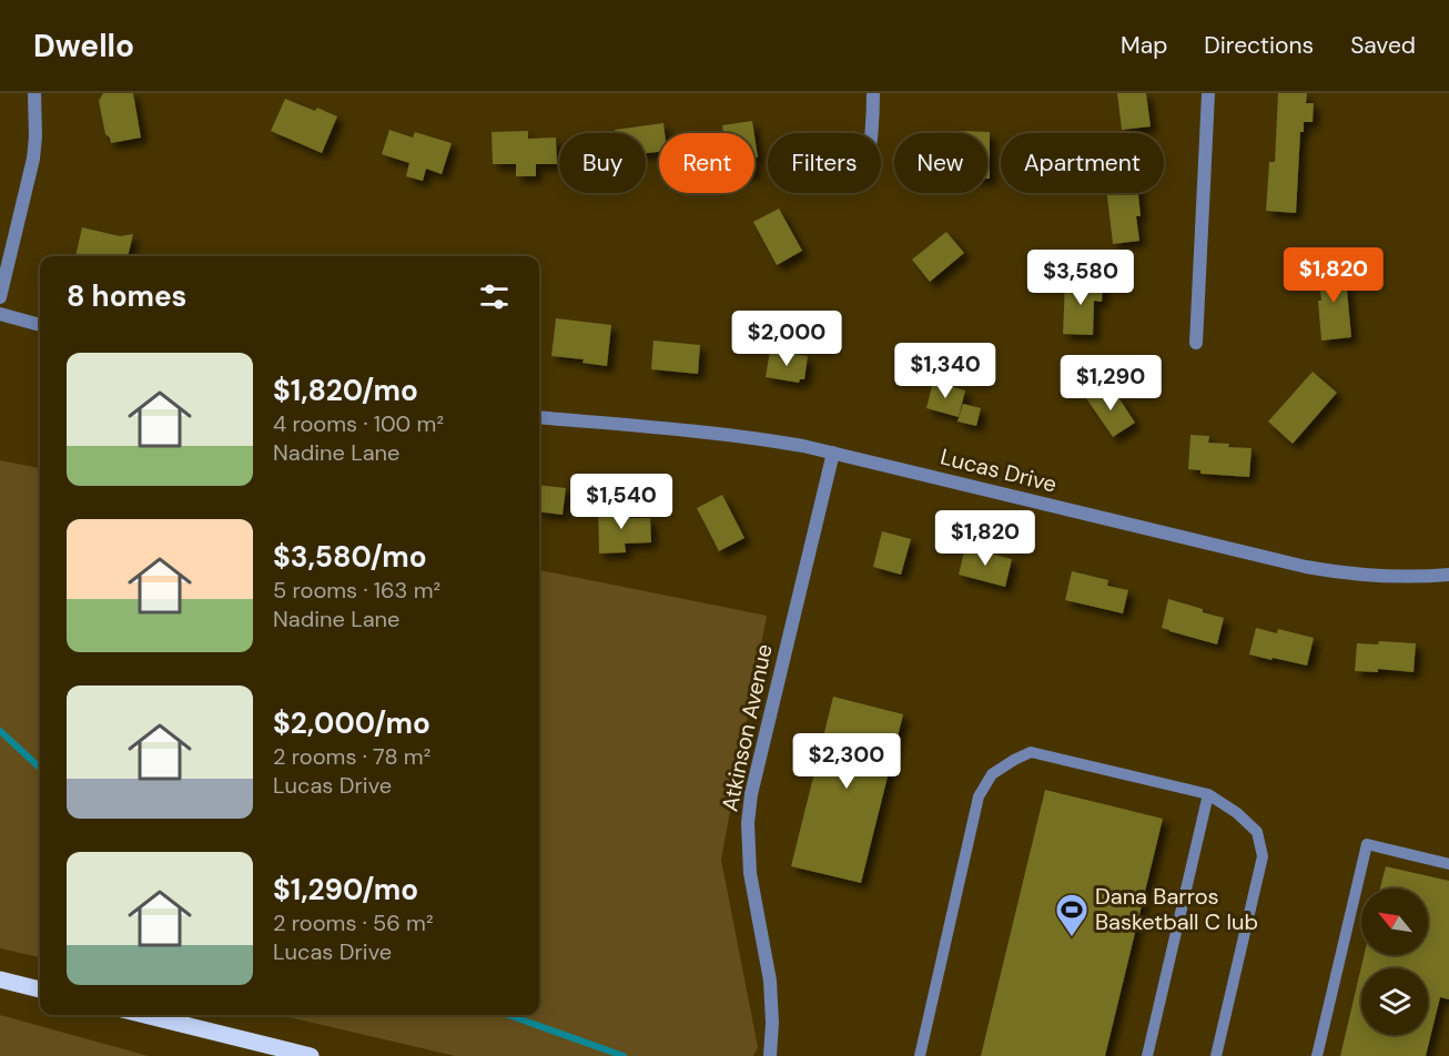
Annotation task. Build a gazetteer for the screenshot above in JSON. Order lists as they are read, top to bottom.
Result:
{
  "streets": {
    "street": ["Lucas Drive", "Atkinson Avenue"]
  },
  "crossings": [
    ["Lucas Drive", "Atkinson Avenue"]
  ],
  "places": {
    "sports": ["Dana Barros Basketball C lub"]
  },
  "north": "top left",
  "page": {
    "header": "Dwello",
    "nav": ["Map", "Directions", "Saved"],
    "chip": [
      "Buy",
      "Rent",
      "Filters",
      "New",
      "Apartment"
    ],
    "price": [
      "$1,820",
      "$3,580",
      "$2,000",
      "$1,340",
      "$1,290",
      "$1,540",
      "$1,820",
      "$2,300"
    ],
    "heading": "8 homes",
    "list": [
      {
        "name": "$1,820/mo",
        "note": "4 rooms · 100 m² · Nadine Lane"
      },
      {
        "name": "$3,580/mo",
        "note": "5 rooms · 163 m² · Nadine Lane"
      },
      {
        "name": "$2,000/mo",
        "note": "2 rooms · 78 m² · Lucas Drive"
      },
      {
        "name": "$1,290/mo",
        "note": "2 rooms · 56 m² · Lucas Drive"
      }
    ]
  }
}
